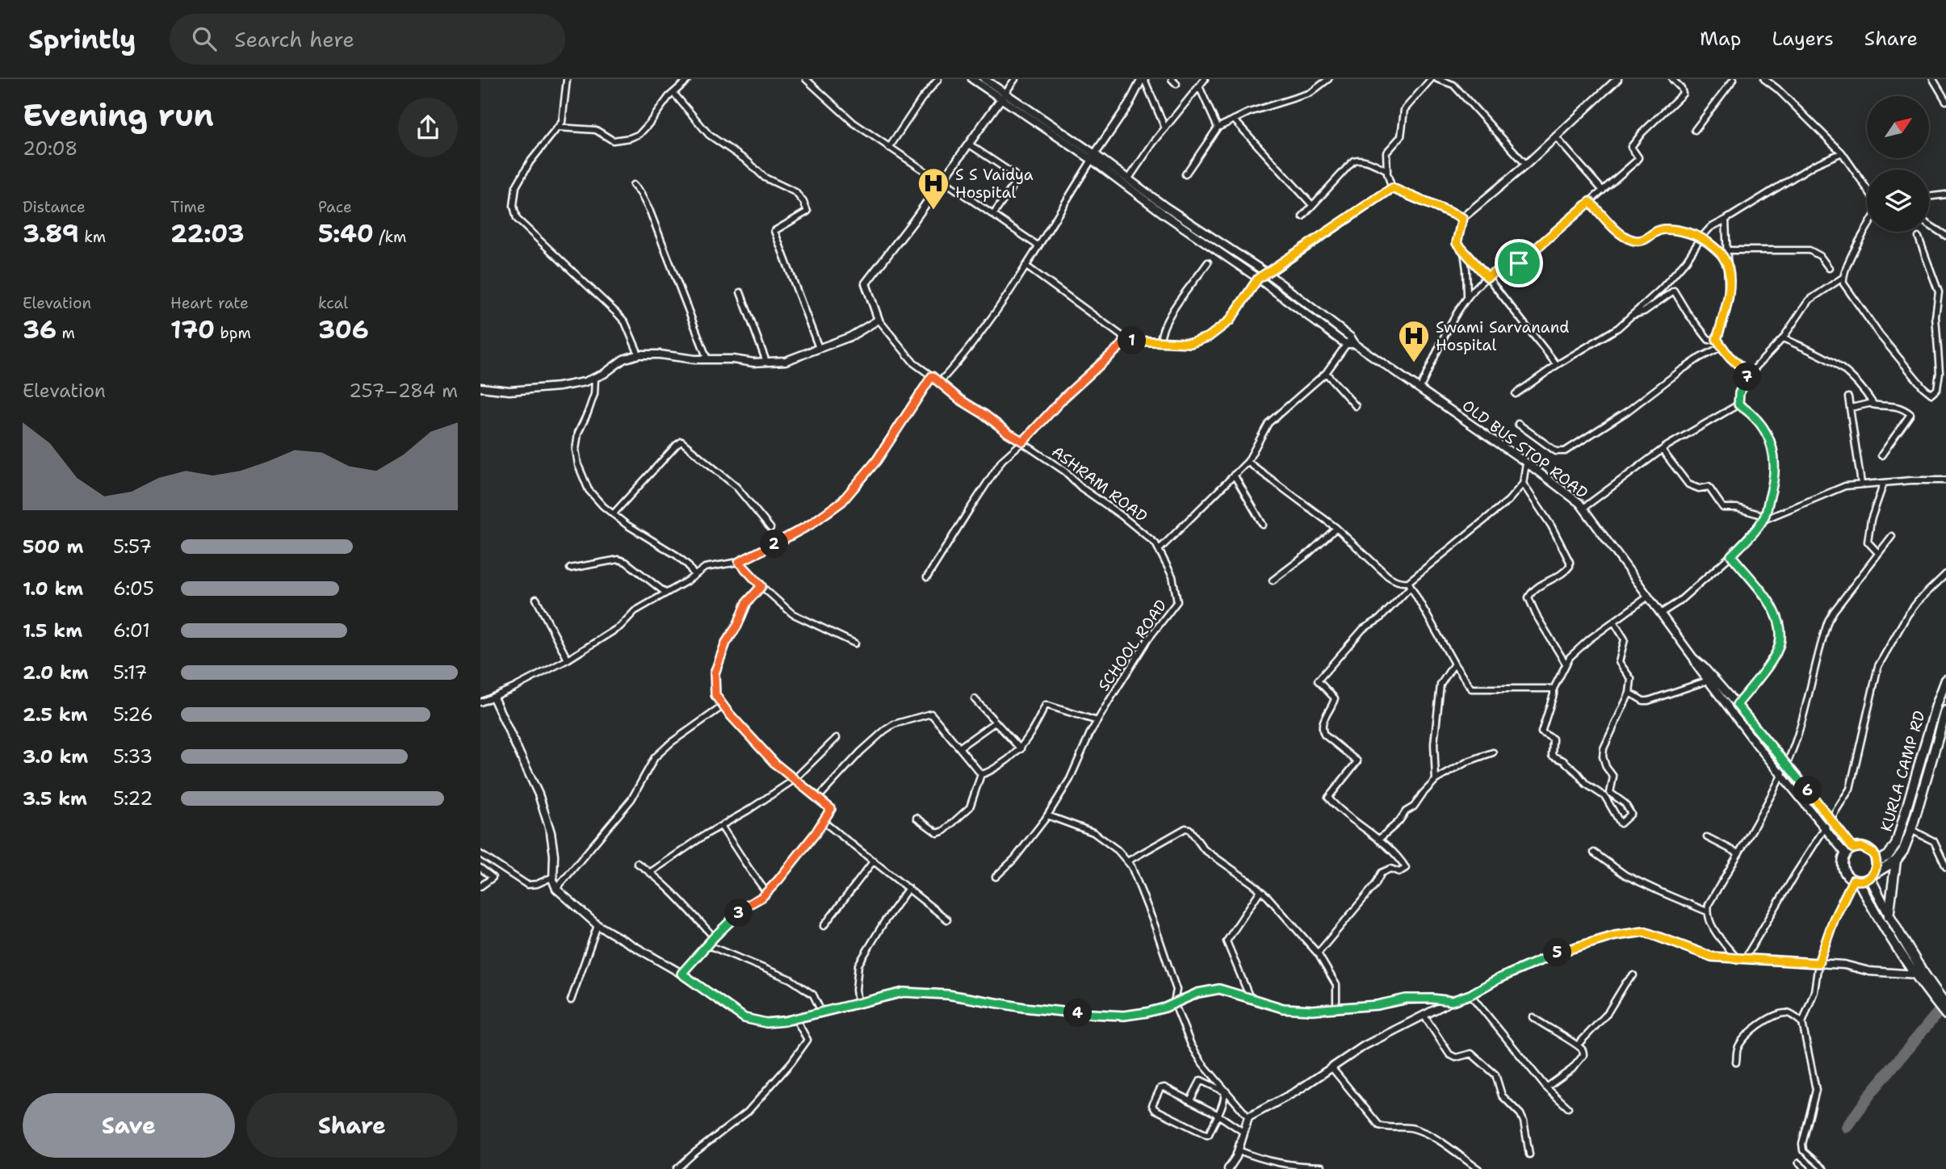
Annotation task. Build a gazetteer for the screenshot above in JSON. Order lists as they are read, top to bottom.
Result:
{
  "streets": {
    "main road": ["KURLA CAMP RD"],
    "street": ["OLD BUS STOP ROAD", "ASHRAM ROAD", "SCHOOL ROAD"]
  },
  "crossings": [
    ["OLD BUS STOP ROAD", "KURLA CAMP RD"],
    ["ASHRAM ROAD", "SCHOOL ROAD"]
  ],
  "places": {
    "hospital": ["S S Vaidya Hospital", "Swami Sarvanand Hospital"]
  },
  "north": "top right",
  "page": {
    "header": "Sprintly",
    "search": "Search here",
    "nav": ["Map", "Layers", "Share"],
    "heading": ["Evening run", "20:08"],
    "stats": [
      ["Distance", "3.89 km"],
      ["Time", "22:03"],
      ["Pace", "5:40 /km"],
      ["Elevation", "36 m"],
      ["Heart rate", "170 bpm"],
      ["kcal", "306"]
    ],
    "pins": [
      "1",
      "7",
      "2",
      "6",
      "3",
      "5",
      "4"
    ],
    "chart": ["Elevation", "257–284 m"],
    "list": [
      {
        "name": "500 m",
        "note": "5:57"
      },
      {
        "name": "1.0 km",
        "note": "6:05"
      },
      {
        "name": "1.5 km",
        "note": "6:01"
      },
      {
        "name": "2.0 km",
        "note": "5:17"
      },
      {
        "name": "2.5 km",
        "note": "5:26"
      },
      {
        "name": "3.0 km",
        "note": "5:33"
      },
      {
        "name": "3.5 km",
        "note": "5:22"
      }
    ],
    "buttons": ["Save", "Share"]
  }
}
